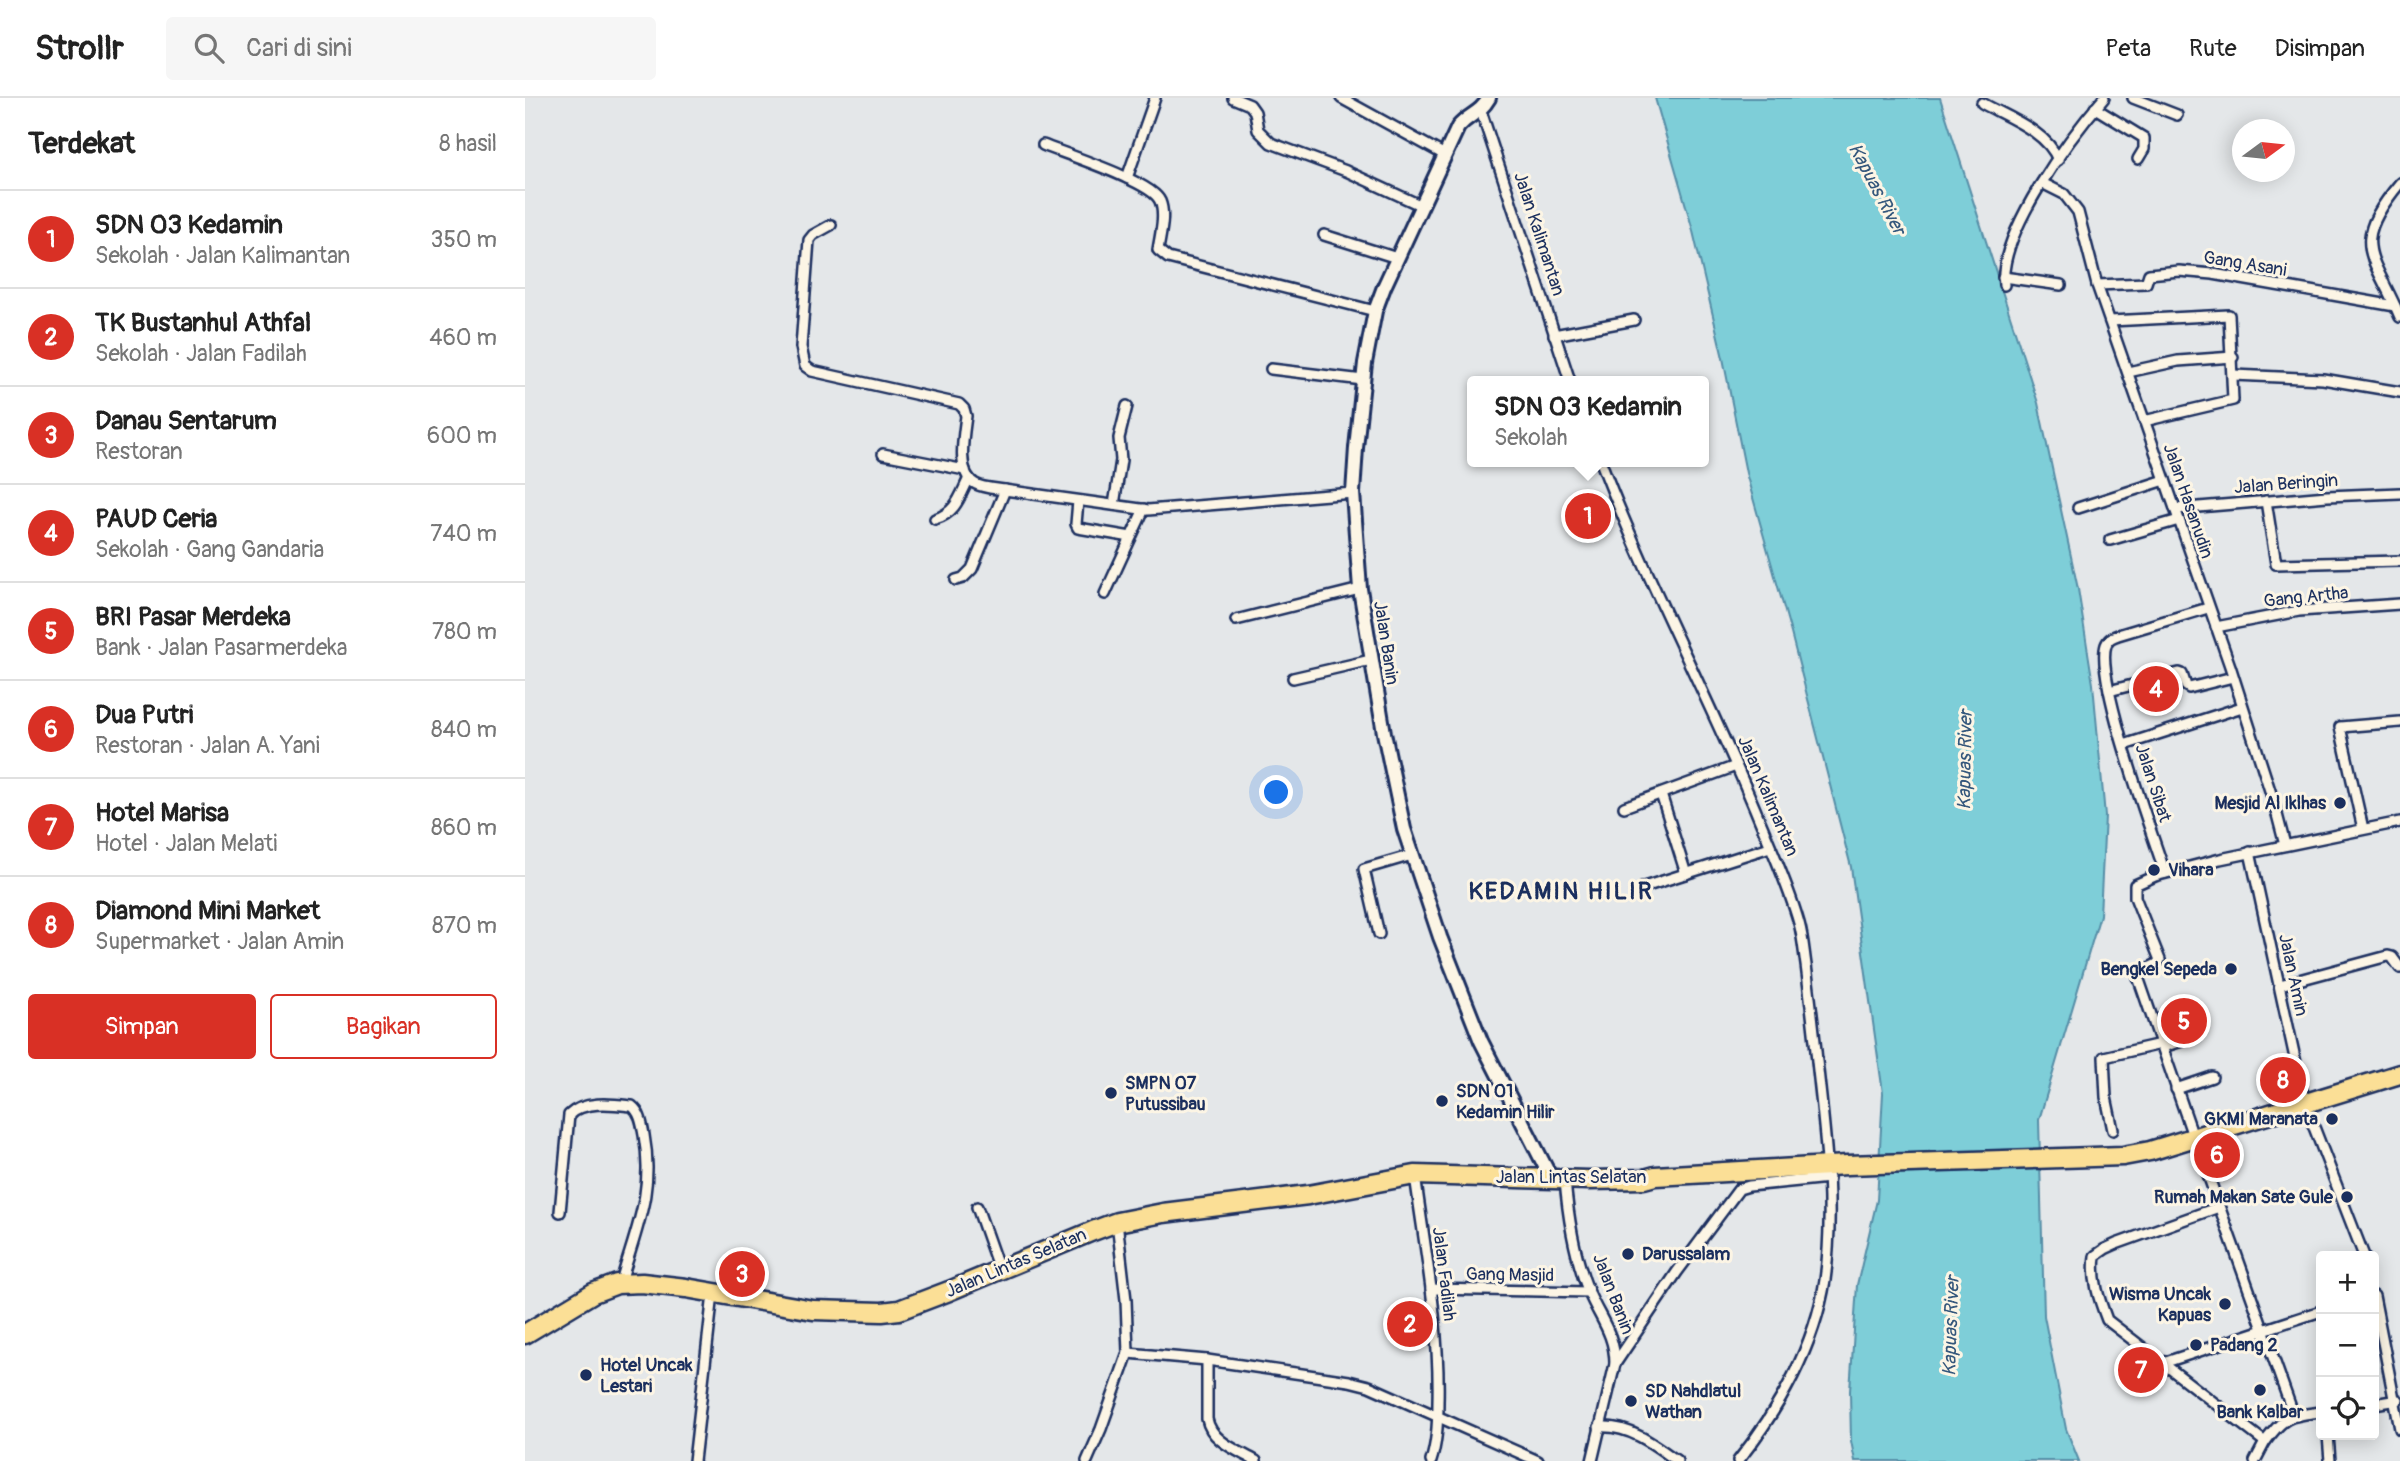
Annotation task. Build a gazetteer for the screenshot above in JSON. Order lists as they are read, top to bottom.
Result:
{
  "streets": {
    "highway": ["Jalan Lintas Selatan"],
    "street": [
      "Jalan Kalimantan",
      "Gang Asani",
      "Jalan Beringin",
      "Jalan Hasanudin",
      "Gang Artha",
      "Jalan Banin",
      "Jalan Sibat",
      "Jalan Amin",
      "Jalan Fadilah",
      "Gang Masjid"
    ]
  },
  "crossings": [
    ["Jalan Kalimantan", "Jalan Banin"],
    ["Jalan Kalimantan", "Jalan Lintas Selatan"],
    ["Gang Asani", "Jalan Hasanudin"],
    ["Jalan Beringin", "Jalan Hasanudin"],
    ["Jalan Hasanudin", "Gang Artha"],
    ["Jalan Hasanudin", "Jalan Sibat"],
    ["Jalan Banin", "Jalan Lintas Selatan"],
    ["Jalan Banin", "Gang Masjid"],
    ["Jalan Amin", "Jalan Lintas Selatan"],
    ["Jalan Lintas Selatan", "Jalan Fadilah"],
    ["Jalan Fadilah", "Gang Masjid"]
  ],
  "districts": ["KEDAMIN HILIR"],
  "water": ["Kapuas River"],
  "places": [
    "Mesjid Al Iklhas",
    "Vihara",
    "Bengkel Sepeda",
    "SMPN 07 Putussibau",
    "SDN 01 Kedamin Hilir",
    "GKMI Maranata",
    "Rumah Makan Sate Gule",
    "Darussalam",
    "Wisma Uncak Kapuas",
    "Padang 2",
    "Hotel Uncak Lestari",
    "Bank Kalbar",
    "SD Nahdlatul Wathan"
  ],
  "north": "right",
  "page": {
    "header": "Strollr",
    "search": "Cari di sini",
    "nav": ["Peta", "Rute", "Disimpan"],
    "heading": ["Terdekat", "8 hasil"],
    "list": [
      {
        "mark": "1",
        "name": "SDN 03 Kedamin",
        "note": "Sekolah · Jalan Kalimantan",
        "value": "350 m"
      },
      {
        "mark": "2",
        "name": "TK Bustanhul Athfal",
        "note": "Sekolah · Jalan Fadilah",
        "value": "460 m"
      },
      {
        "mark": "3",
        "name": "Danau Sentarum",
        "note": "Restoran",
        "value": "600 m"
      },
      {
        "mark": "4",
        "name": "PAUD Ceria",
        "note": "Sekolah · Gang Gandaria",
        "value": "740 m"
      },
      {
        "mark": "5",
        "name": "BRI Pasar Merdeka",
        "note": "Bank · Jalan Pasarmerdeka",
        "value": "780 m"
      },
      {
        "mark": "6",
        "name": "Dua Putri",
        "note": "Restoran · Jalan A. Yani",
        "value": "840 m"
      },
      {
        "mark": "7",
        "name": "Hotel Marisa",
        "note": "Hotel · Jalan Melati",
        "value": "860 m"
      },
      {
        "mark": "8",
        "name": "Diamond Mini Market",
        "note": "Supermarket · Jalan Amin",
        "value": "870 m"
      }
    ],
    "popup": ["SDN 03 Kedamin", "Sekolah"],
    "pins": [
      "1",
      "4",
      "5",
      "8",
      "6",
      "3",
      "2",
      "7"
    ],
    "buttons": ["Simpan", "Bagikan"],
    "map_buttons": ["+", "−"]
  }
}
